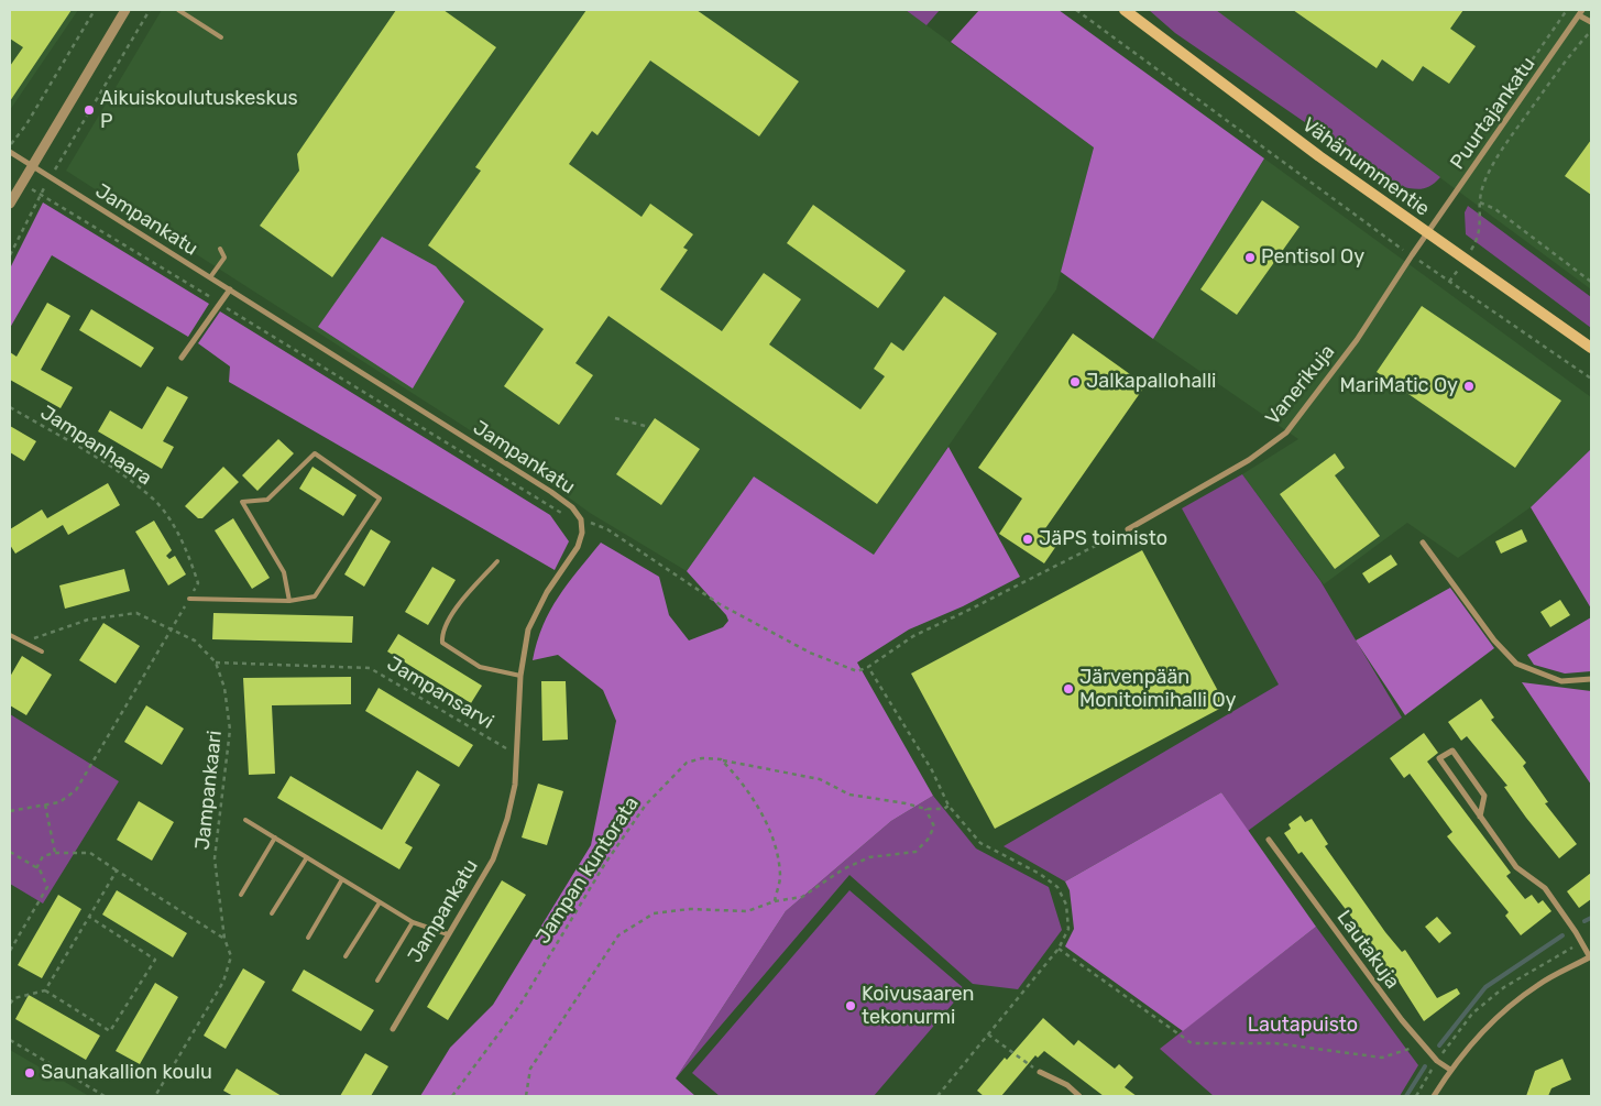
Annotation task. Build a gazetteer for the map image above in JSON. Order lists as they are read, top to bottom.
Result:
{
  "streets": {
    "main road": ["Vähänummentie"],
    "street": [
      "Puurtajankatu",
      "Jampankatu",
      "Vanerikuja",
      "Lautakuja"
    ],
    "path": [
      "Jampanhaara",
      "Jampansarvi",
      "Jampankaari",
      "Jampan kuntorata"
    ]
  },
  "crossings": [
    ["Puurtajankatu", "Vähänummentie"],
    ["Puurtajankatu", "Vanerikuja"],
    ["Vähänummentie", "Vanerikuja"],
    ["Jampankatu", "Jampansarvi"],
    ["Jampanhaara", "Jampankaari"],
    ["Jampansarvi", "Jampankaari"]
  ],
  "parks": ["Lautapuisto"],
  "places": [
    "Aikuiskoulutuskeskus P",
    "Pentisol Oy",
    "Jalkapallohalli",
    "MariMatic Oy",
    "JäPS toimisto",
    "Järvenpään Monitoimihalli Oy",
    "Koivusaaren tekonurmi",
    "Saunakallion koulu"
  ]
}
